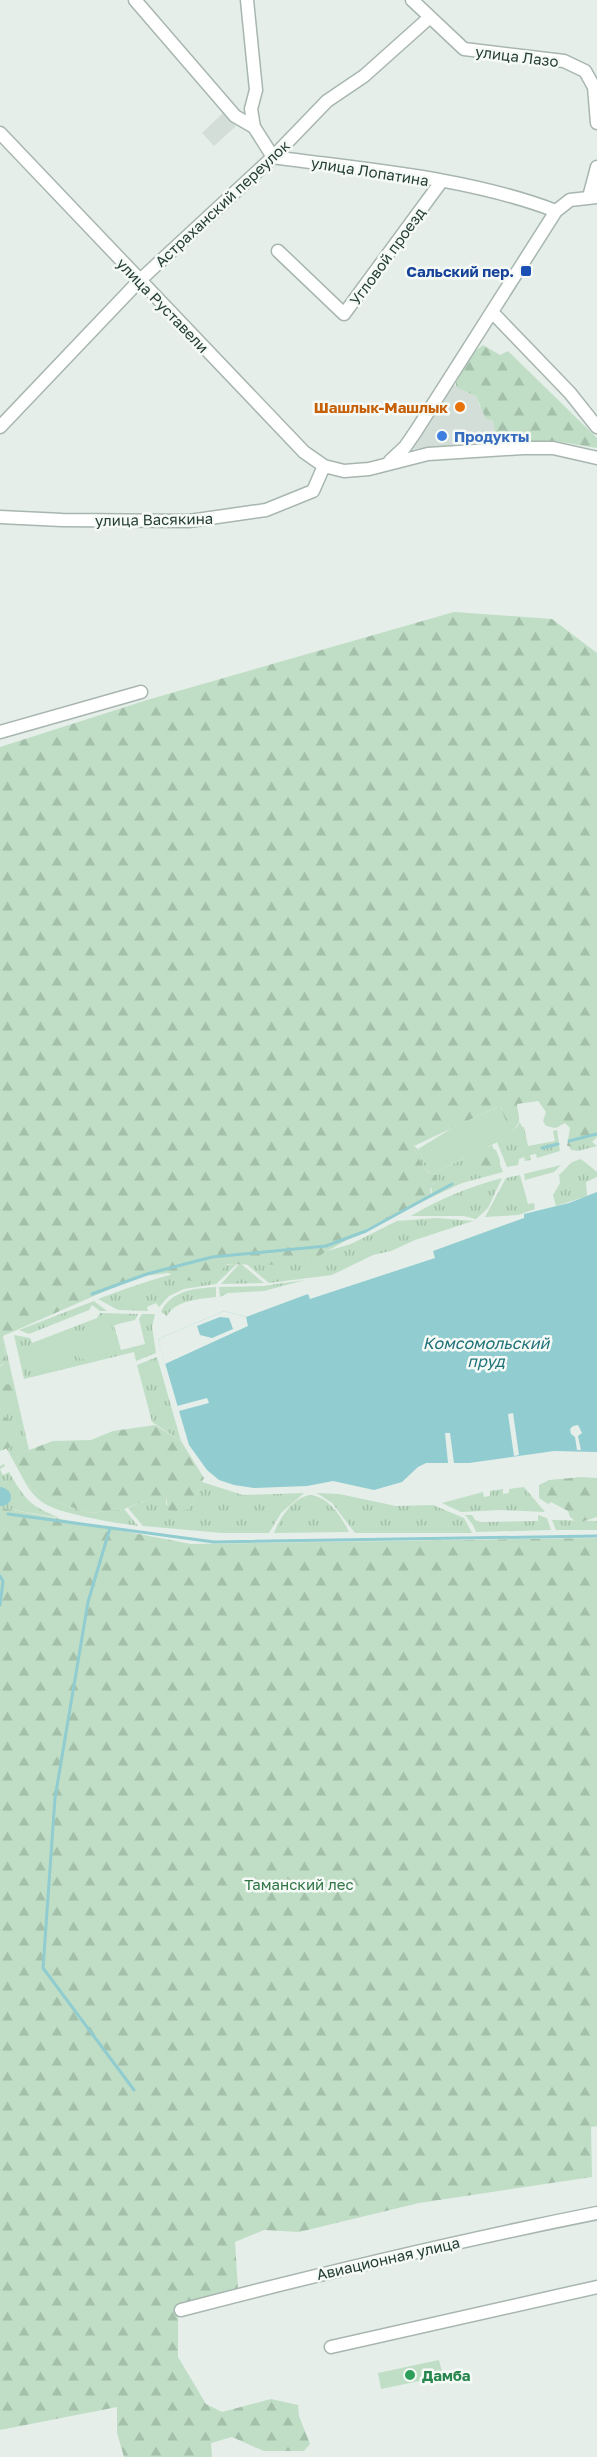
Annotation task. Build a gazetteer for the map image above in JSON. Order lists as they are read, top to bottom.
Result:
{
  "streets": {
    "street": [
      "улица Лазо",
      "улица Лопатина",
      "Астраханский переулок",
      "Угловой проезд",
      "улица Руставели",
      "улица Васякина",
      "Авиационная улица"
    ]
  },
  "crossings": [
    ["улица Лазо", "Астраханский переулок"],
    ["улица Лопатина", "Астраханский переулок"],
    ["улица Лопатина", "Угловой проезд"],
    ["Астраханский переулок", "улица Руставели"],
    ["улица Руставели", "улица Васякина"]
  ],
  "water": ["Комсомольский пруд"],
  "parks": ["Таманский лес"],
  "places": {
    "transit": ["Сальский пер."],
    "other": ["Шашлык-Машлык", "Продукты", "Дамба"]
  }
}
